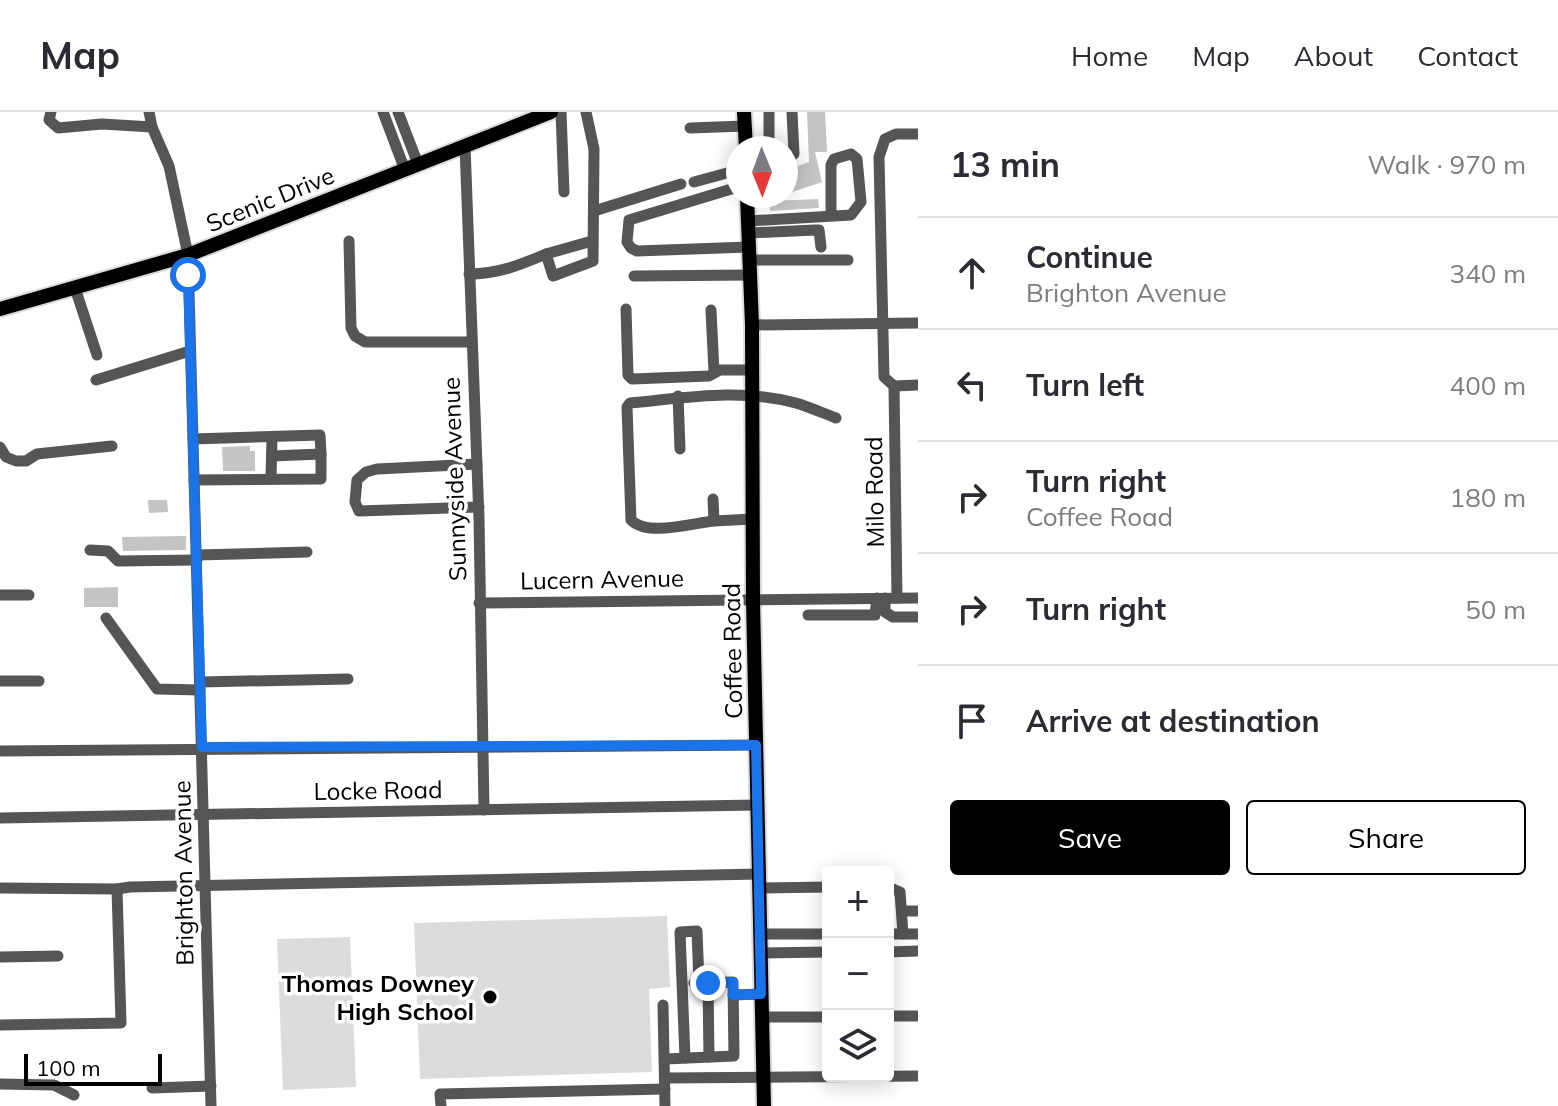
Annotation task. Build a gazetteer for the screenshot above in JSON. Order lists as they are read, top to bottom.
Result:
{
  "streets": {
    "main road": ["Scenic Drive", "Coffee Road"],
    "street": [
      "Sunnyside Avenue",
      "Milo Road",
      "Lucern Avenue",
      "Locke Road",
      "Brighton Avenue"
    ]
  },
  "crossings": [
    ["Scenic Drive", "Sunnyside Avenue"],
    ["Scenic Drive", "Brighton Avenue"],
    ["Sunnyside Avenue", "Lucern Avenue"],
    ["Sunnyside Avenue", "Locke Road"],
    ["Milo Road", "Lucern Avenue"],
    ["Lucern Avenue", "Coffee Road"],
    ["Coffee Road", "Locke Road"],
    ["Locke Road", "Brighton Avenue"]
  ],
  "places": ["Thomas Downey High School"],
  "scale_bar": "100 m",
  "north": "bottom",
  "page": {
    "header": "Map",
    "nav": [
      "Home",
      "Map",
      "About",
      "Contact"
    ],
    "heading": ["13 min", "Walk · 970 m"],
    "list": [
      ["Continue", "Brighton Avenue", "340 m"],
      ["Turn left", "400 m"],
      ["Turn right", "Coffee Road", "180 m"],
      ["Turn right", "50 m"],
      "Arrive at destination"
    ],
    "buttons": ["Save", "Share"],
    "map_buttons": ["+", "−"],
    "scale": "100 m"
  }
}
